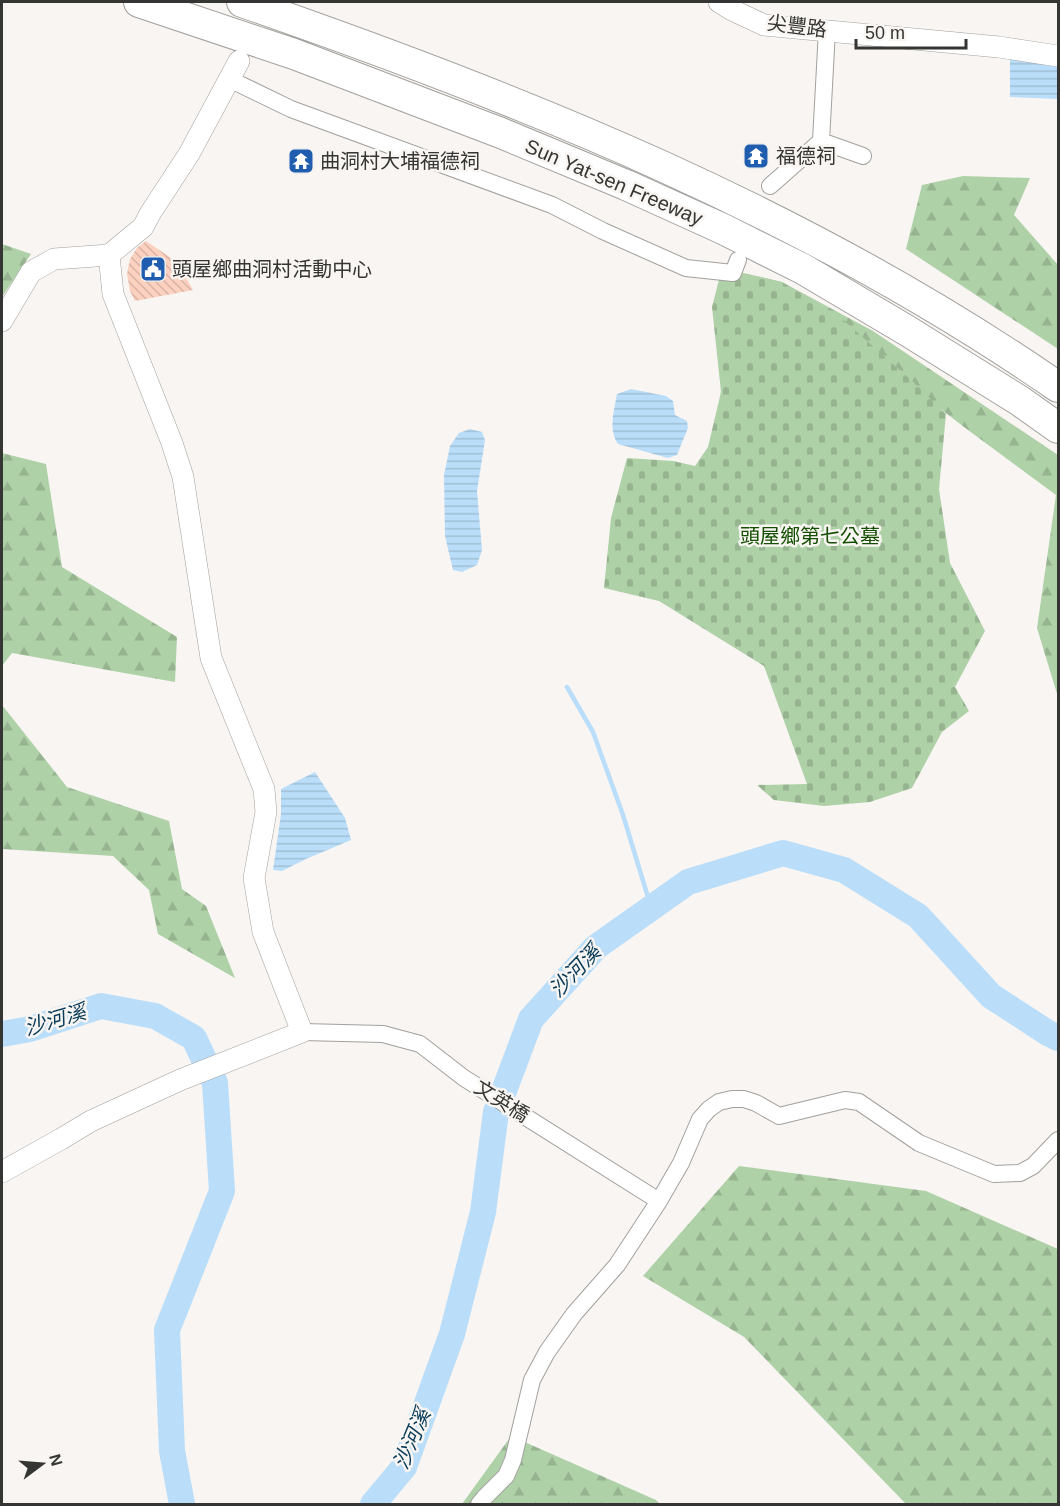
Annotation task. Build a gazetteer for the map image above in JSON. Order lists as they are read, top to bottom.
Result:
{
  "streets": {
    "highway": ["Sun Yat-sen Freeway"],
    "street": ["尖豐路", "文英橋"]
  },
  "water": ["沙河溪"],
  "parks": ["頭屋鄉第七公墓"],
  "places": {
    "temple": ["福德祠", "曲洞村大埔福德祠"],
    "public building": ["頭屋鄉曲洞村活動中心"]
  },
  "scale_bar": "50 m",
  "north": "right"
}
